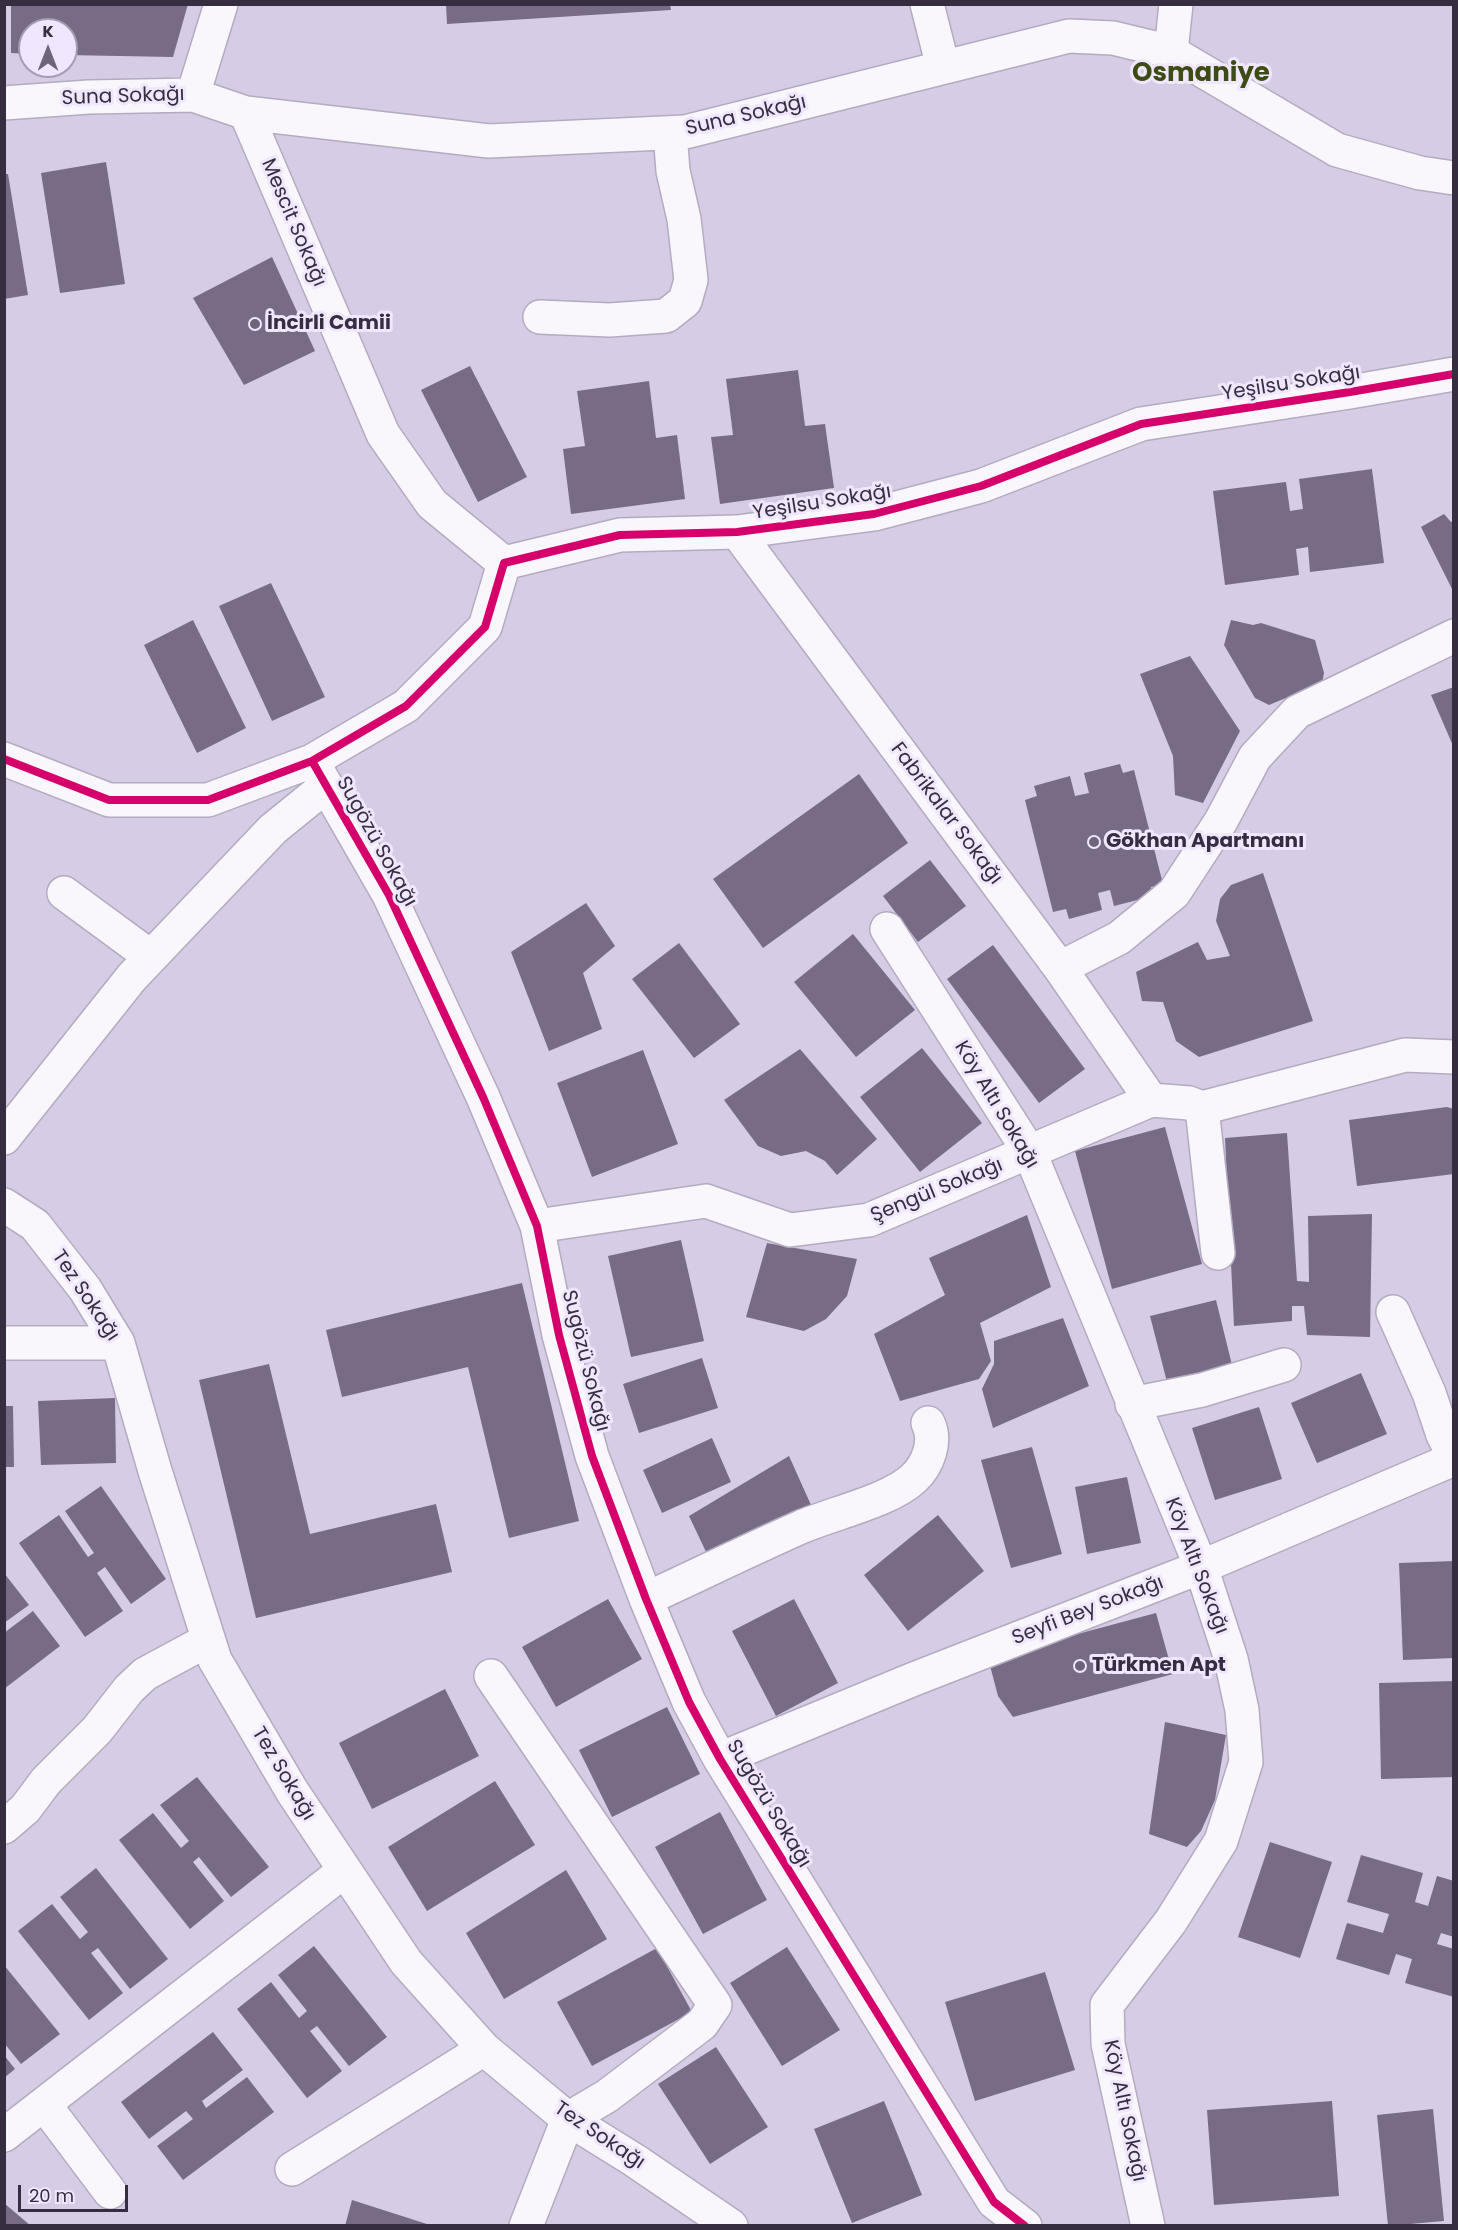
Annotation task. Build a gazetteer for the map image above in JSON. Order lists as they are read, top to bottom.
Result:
{
  "streets": {
    "street": [
      "Suna Sokağı",
      "Mescit Sokağı",
      "Yeşilsu Sokağı",
      "Fabrikalar Sokağı",
      "Sugözü Sokağı",
      "Köy Altı Sokağı",
      "Şengül Sokağı",
      "Tez Sokağı",
      "Seyfi Bey Sokağı"
    ]
  },
  "crossings": [
    ["Suna Sokağı", "Mescit Sokağı"],
    ["Mescit Sokağı", "Yeşilsu Sokağı"],
    ["Yeşilsu Sokağı", "Fabrikalar Sokağı"],
    ["Fabrikalar Sokağı", "Şengül Sokağı"],
    ["Sugözü Sokağı", "Şengül Sokağı"],
    ["Sugözü Sokağı", "Seyfi Bey Sokağı"],
    ["Köy Altı Sokağı", "Şengül Sokağı"],
    ["Köy Altı Sokağı", "Seyfi Bey Sokağı"]
  ],
  "districts": ["Osmaniye"],
  "places": ["İncirli Camii", "Gökhan Apartmanı", "Türkmen Apt"],
  "scale_bar": "20 m",
  "north": "top"
}
